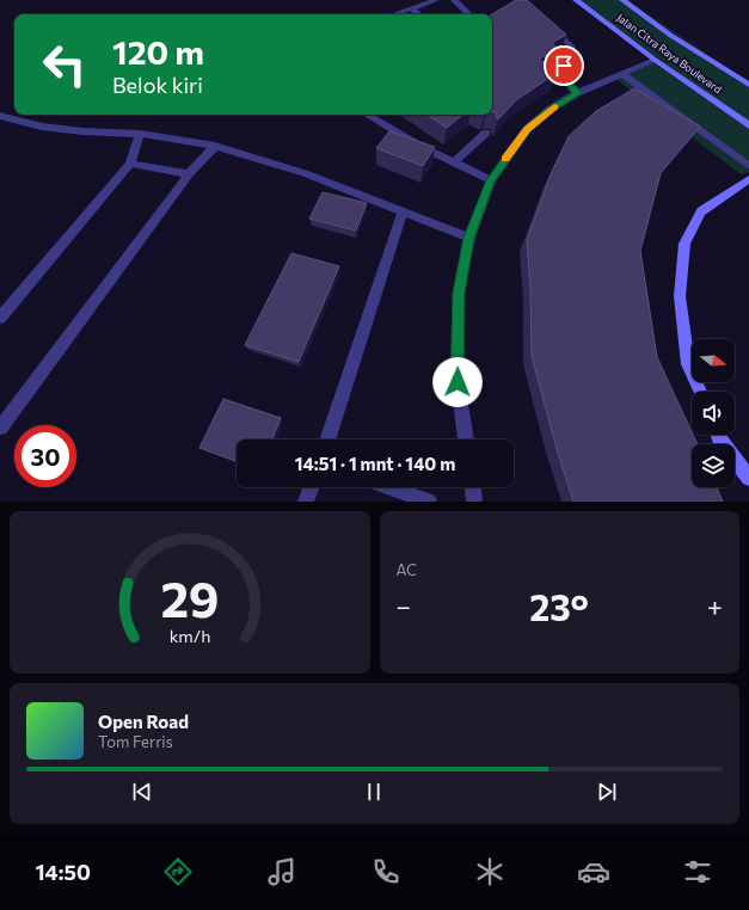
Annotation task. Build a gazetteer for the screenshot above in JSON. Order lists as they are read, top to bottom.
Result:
{
  "streets": {
    "main road": ["Jalan Citra Raya Boulevard"]
  },
  "north": "right",
  "page": {
    "turn": ["120 m", "Belok kiri"],
    "limit": "30",
    "trip": "14:51 · 1 mnt · 140 m",
    "tile": "AC",
    "heat": ["−", "23°", "+"],
    "song": ["Open Road", "Tom Ferris"],
    "tabs": "14:50",
    "gauge": ["29", "km/h"]
  }
}
